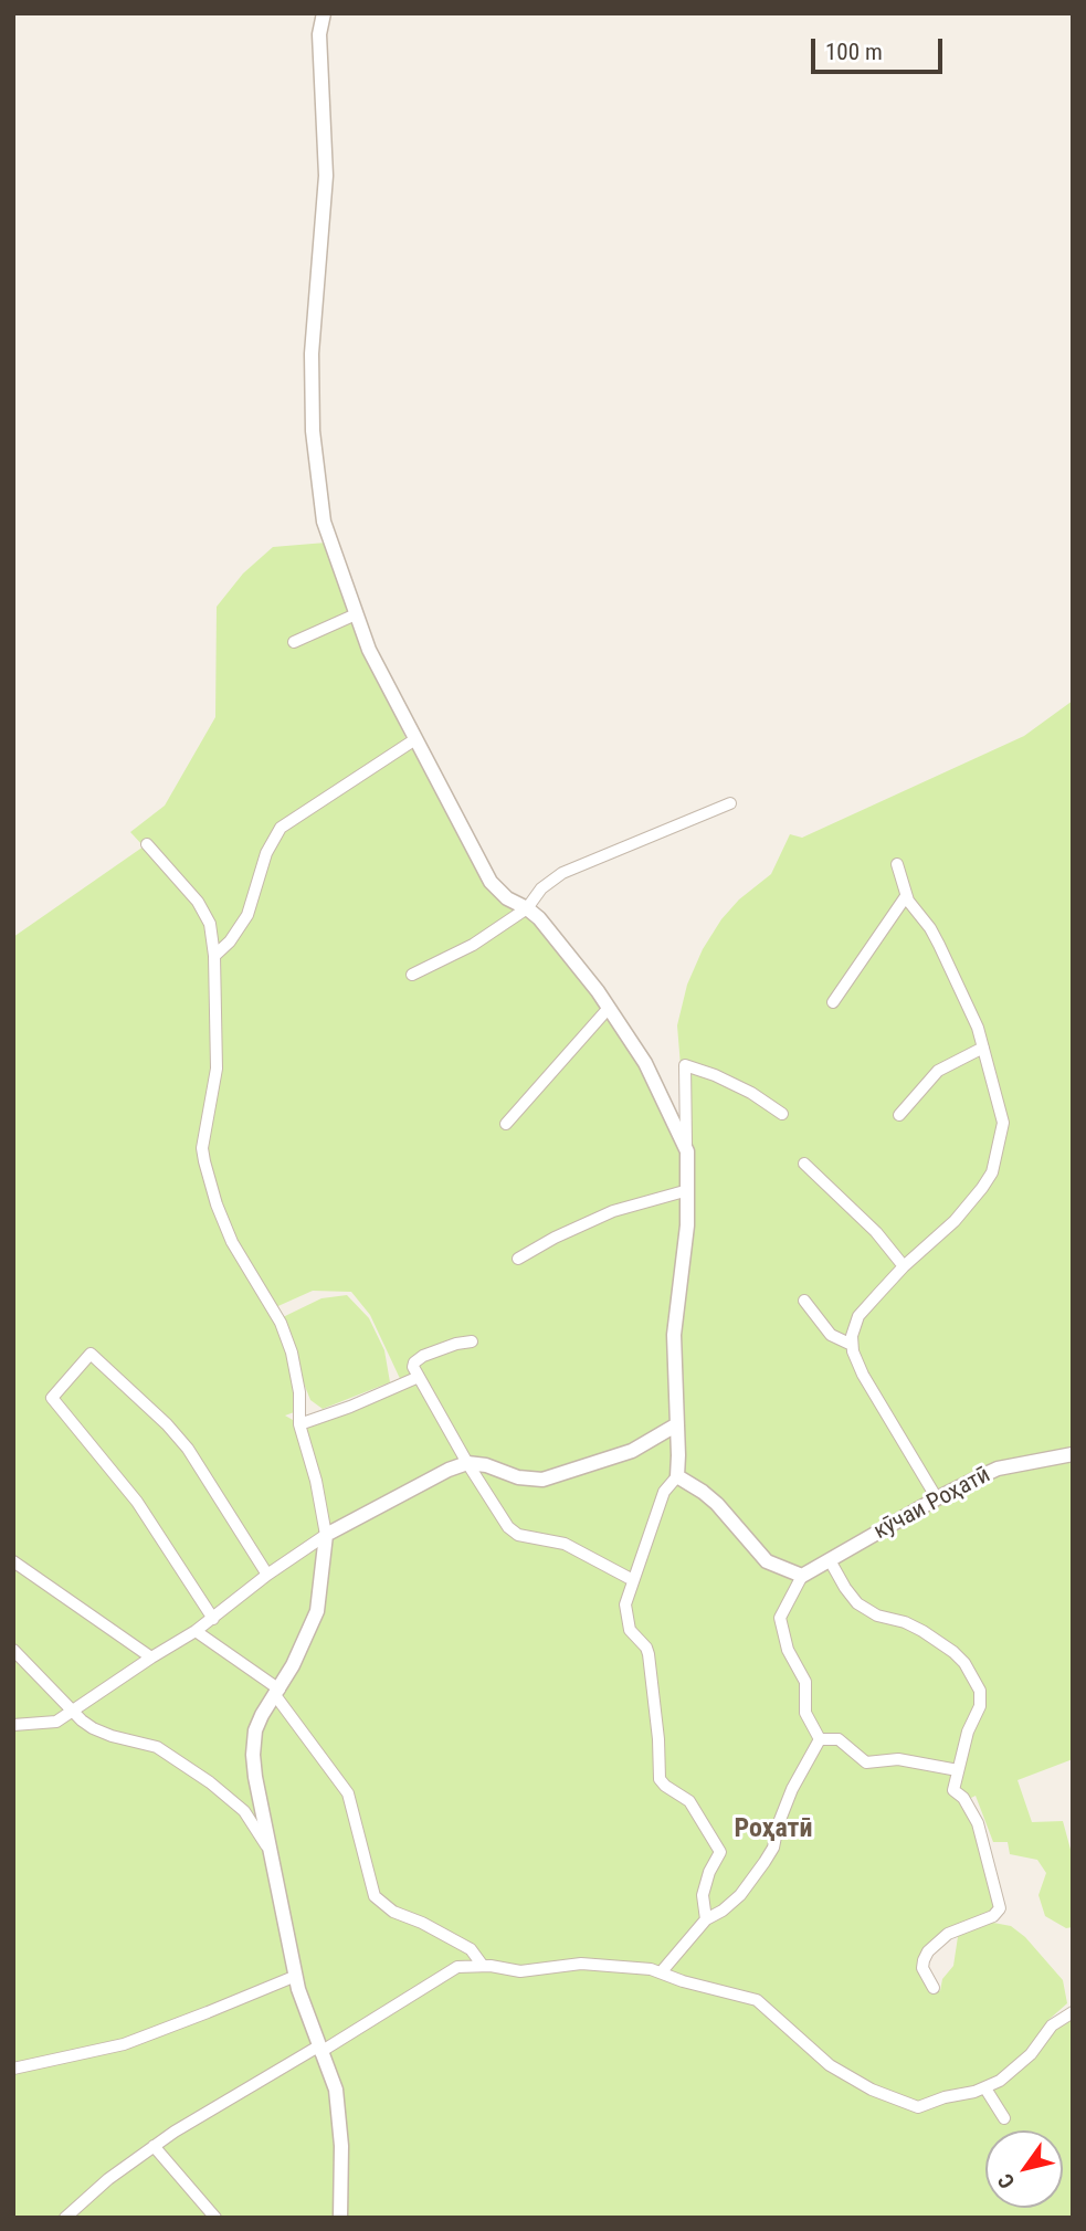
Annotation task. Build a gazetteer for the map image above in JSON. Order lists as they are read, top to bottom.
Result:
{
  "streets": {
    "street": ["кӯчаи Роҳатӣ"]
  },
  "districts": ["Роҳатӣ"],
  "scale_bar": "100 m",
  "north": "bottom left"
}
